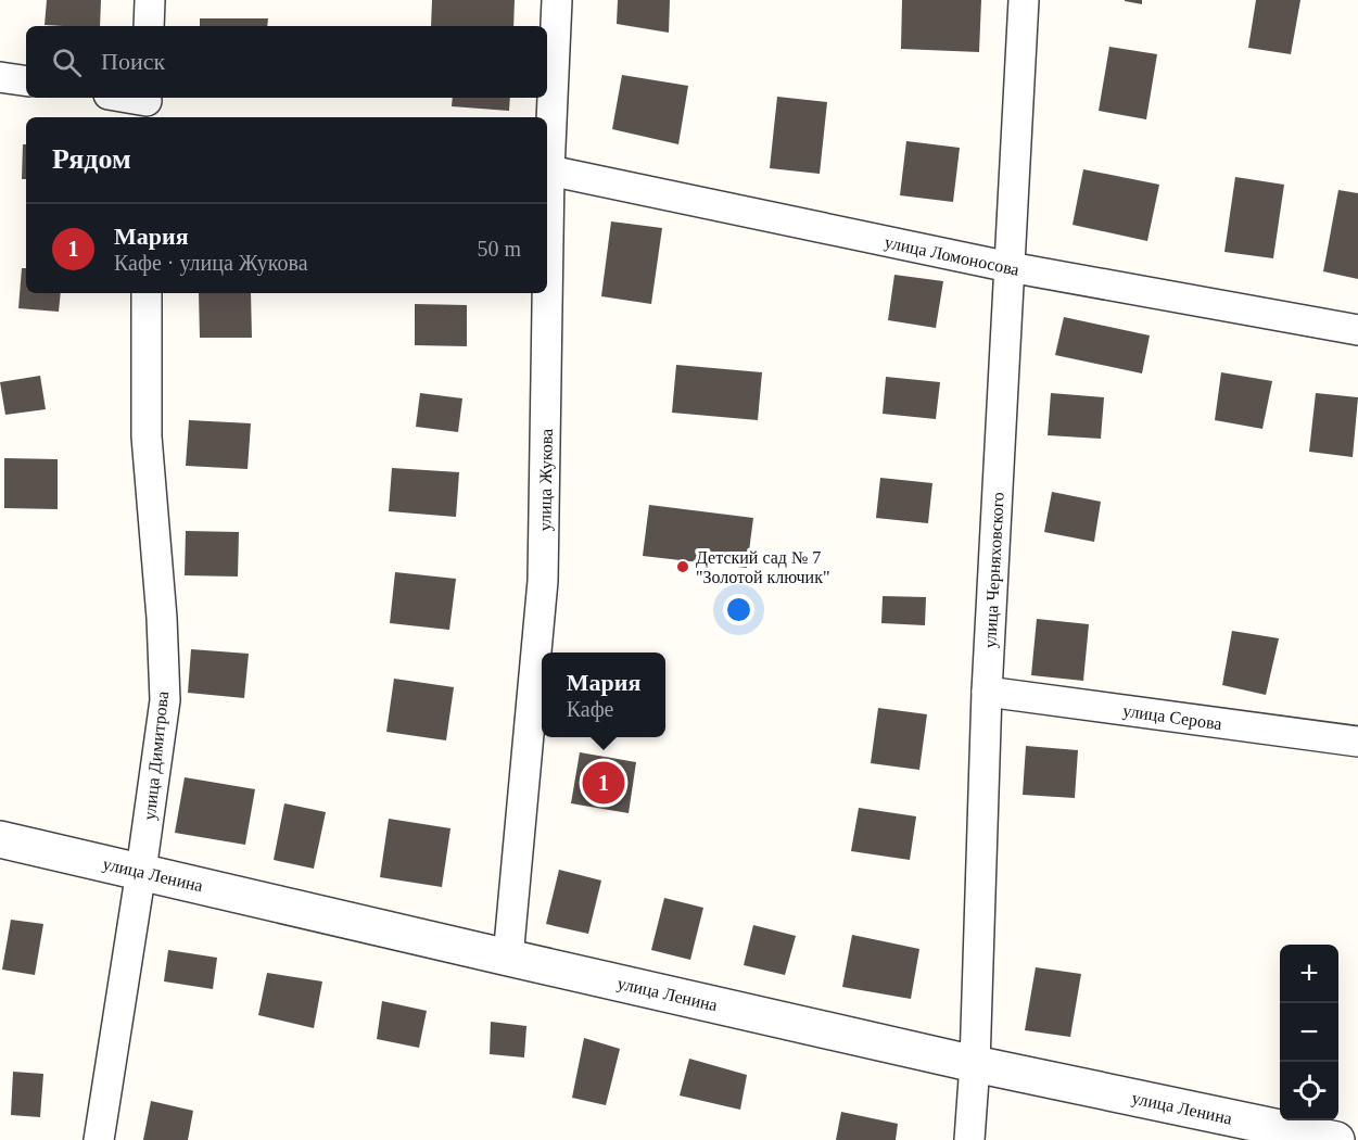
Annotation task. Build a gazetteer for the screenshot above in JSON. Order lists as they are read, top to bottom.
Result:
{
  "streets": {
    "street": [
      "улица Ломоносова",
      "улица Жукова",
      "улица Черняховского",
      "улица Серова",
      "улица Димитрова",
      "улица Ленина"
    ]
  },
  "crossings": [
    ["улица Ломоносова", "улица Жукова"],
    ["улица Ломоносова", "улица Черняховского"],
    ["улица Жукова", "улица Ленина"],
    ["улица Черняховского", "улица Серова"],
    ["улица Черняховского", "улица Ленина"],
    ["улица Димитрова", "улица Ленина"]
  ],
  "places": ["Детский сад № 7 \"Золотой ключик\""],
  "page": {
    "search": "Поиск",
    "heading": "Рядом",
    "list": [
      {
        "mark": "1",
        "name": "Мария",
        "note": "Кафе · улица Жукова",
        "value": "50 m"
      }
    ],
    "popup": ["Мария", "Кафе"],
    "pins": "1",
    "map_buttons": ["+", "−"]
  }
}
